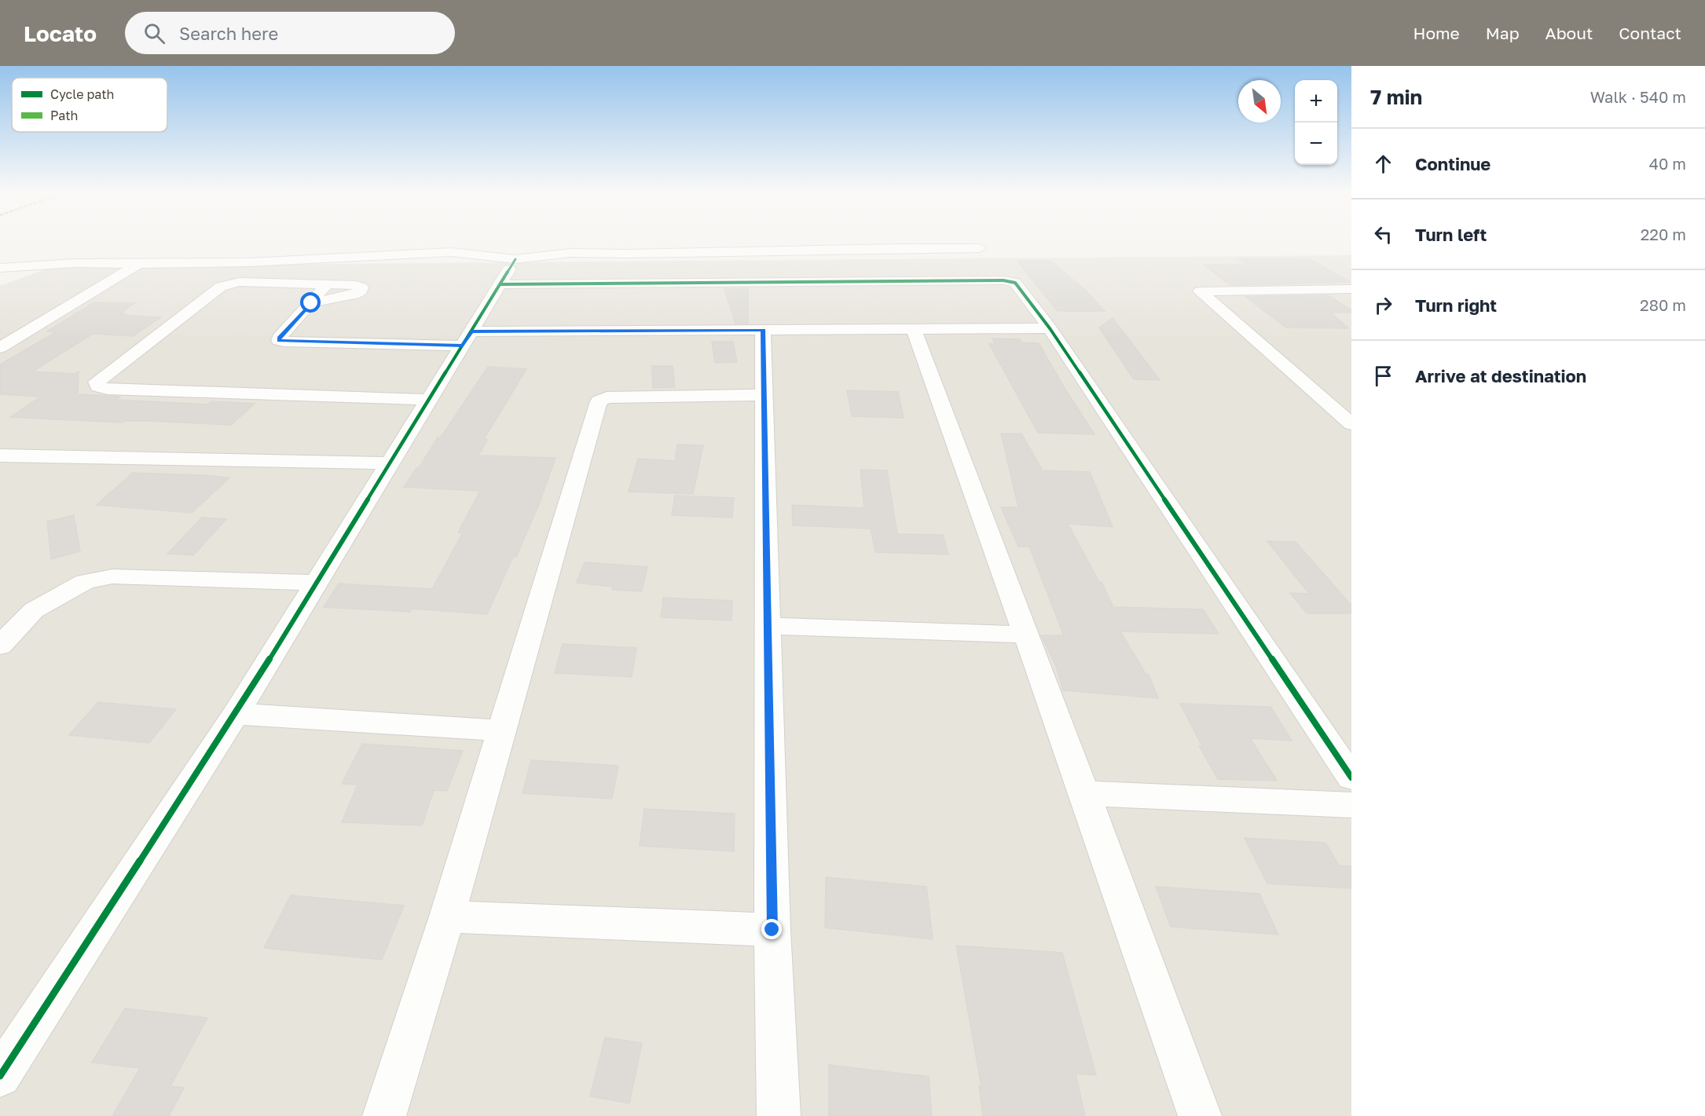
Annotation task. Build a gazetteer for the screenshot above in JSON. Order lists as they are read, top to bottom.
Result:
{
  "legend": ["Cycle path", "Path"],
  "north": "bottom right",
  "page": {
    "header": "Locato",
    "search": "Search here",
    "nav": [
      "Home",
      "Map",
      "About",
      "Contact"
    ],
    "heading": ["7 min", "Walk · 540 m"],
    "map_buttons": ["+", "−"],
    "list": [
      ["Continue", "40 m"],
      ["Turn left", "220 m"],
      ["Turn right", "280 m"],
      "Arrive at destination"
    ]
  }
}
